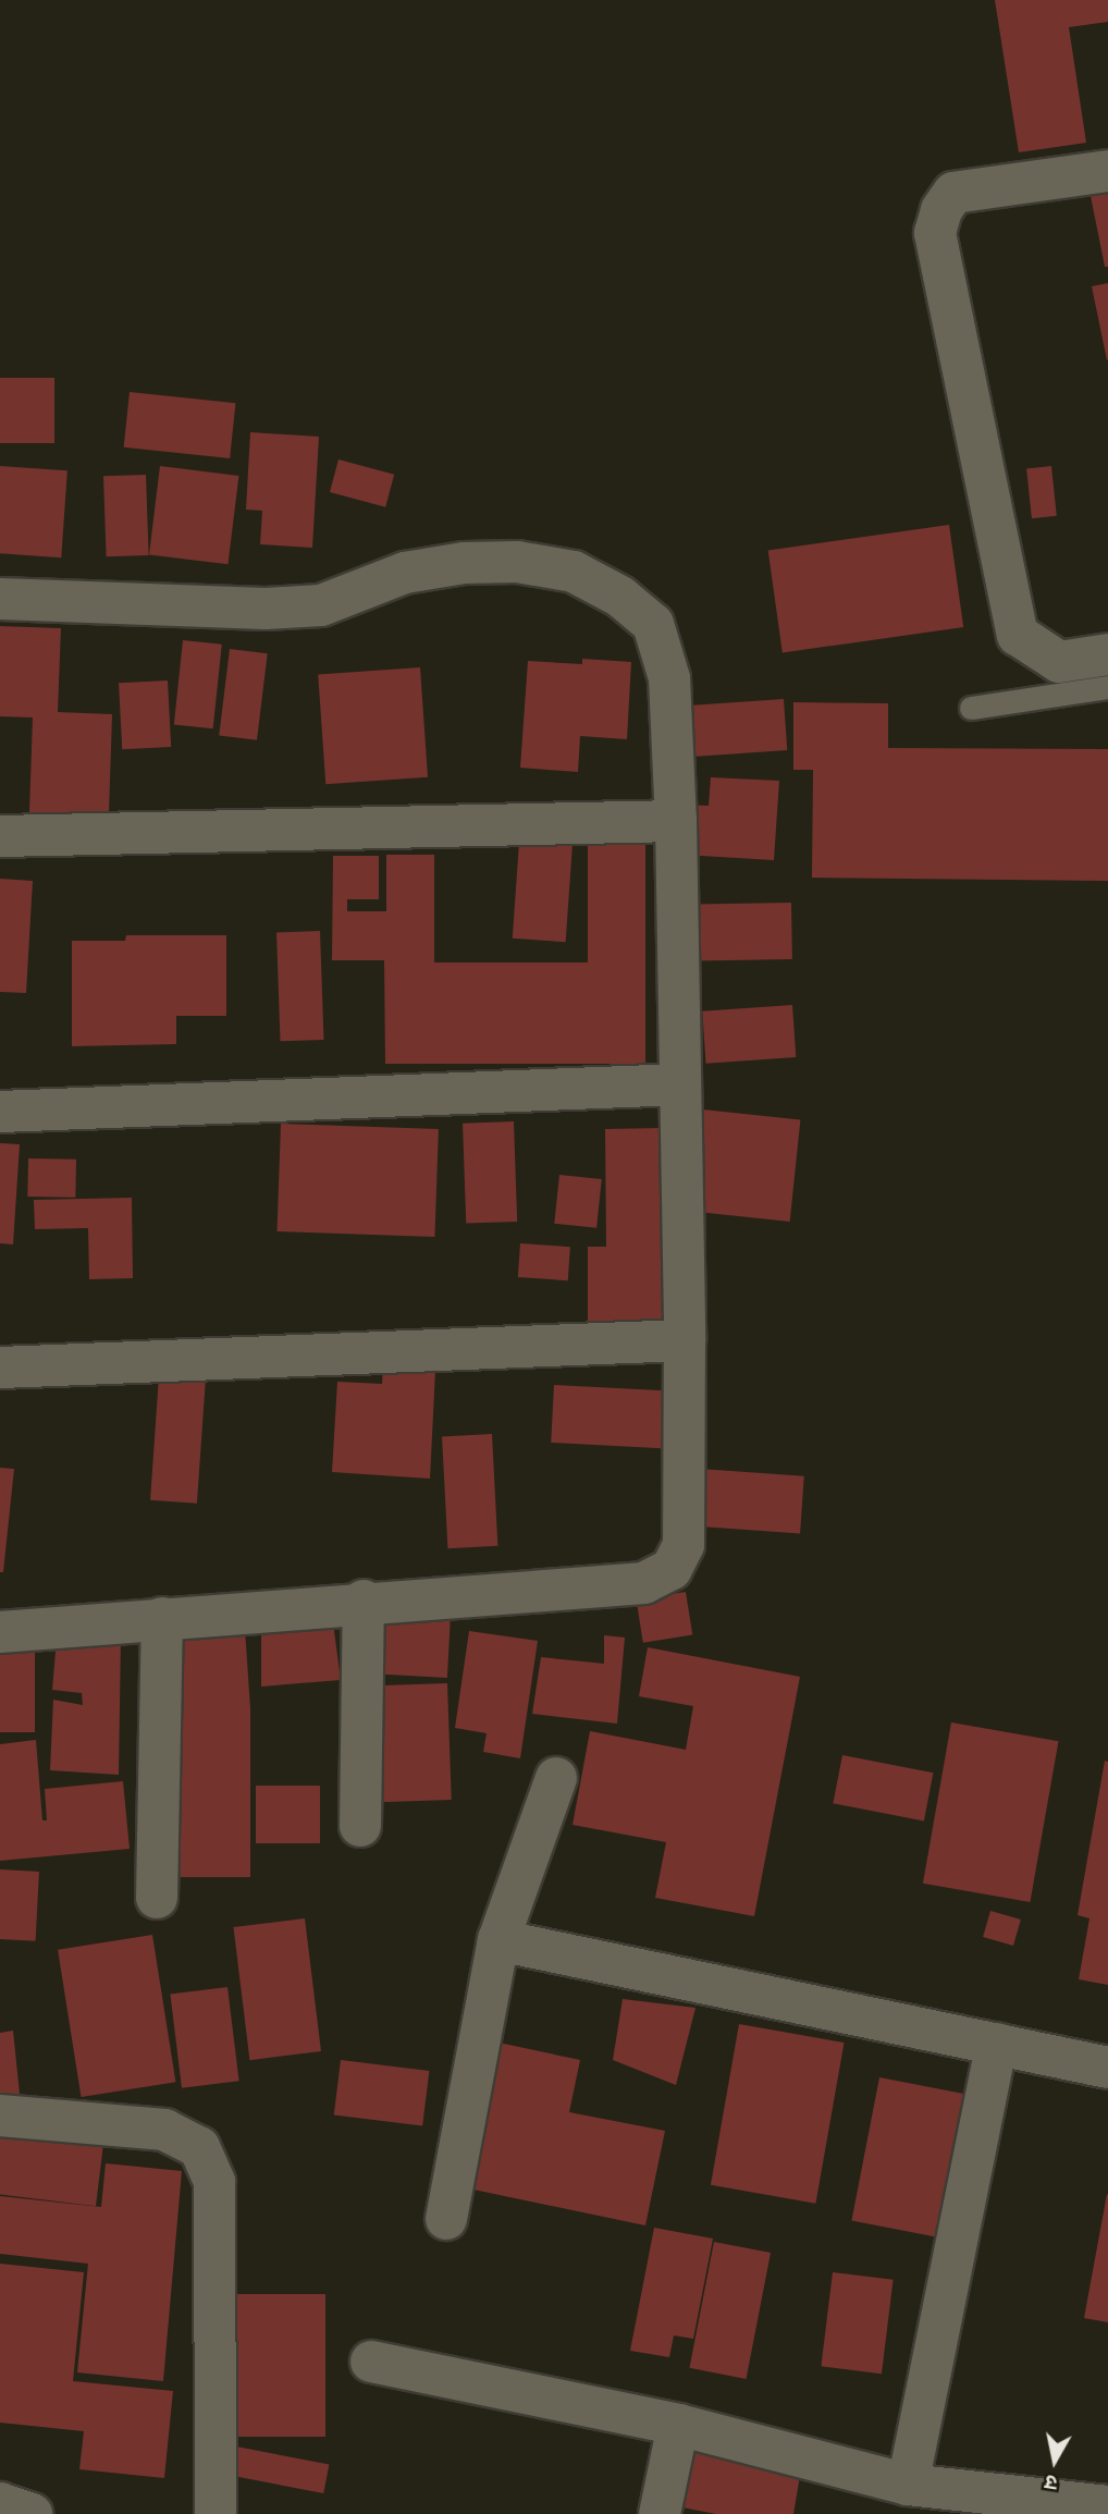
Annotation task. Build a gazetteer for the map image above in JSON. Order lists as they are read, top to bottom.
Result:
{
  "north": "bottom"
}
